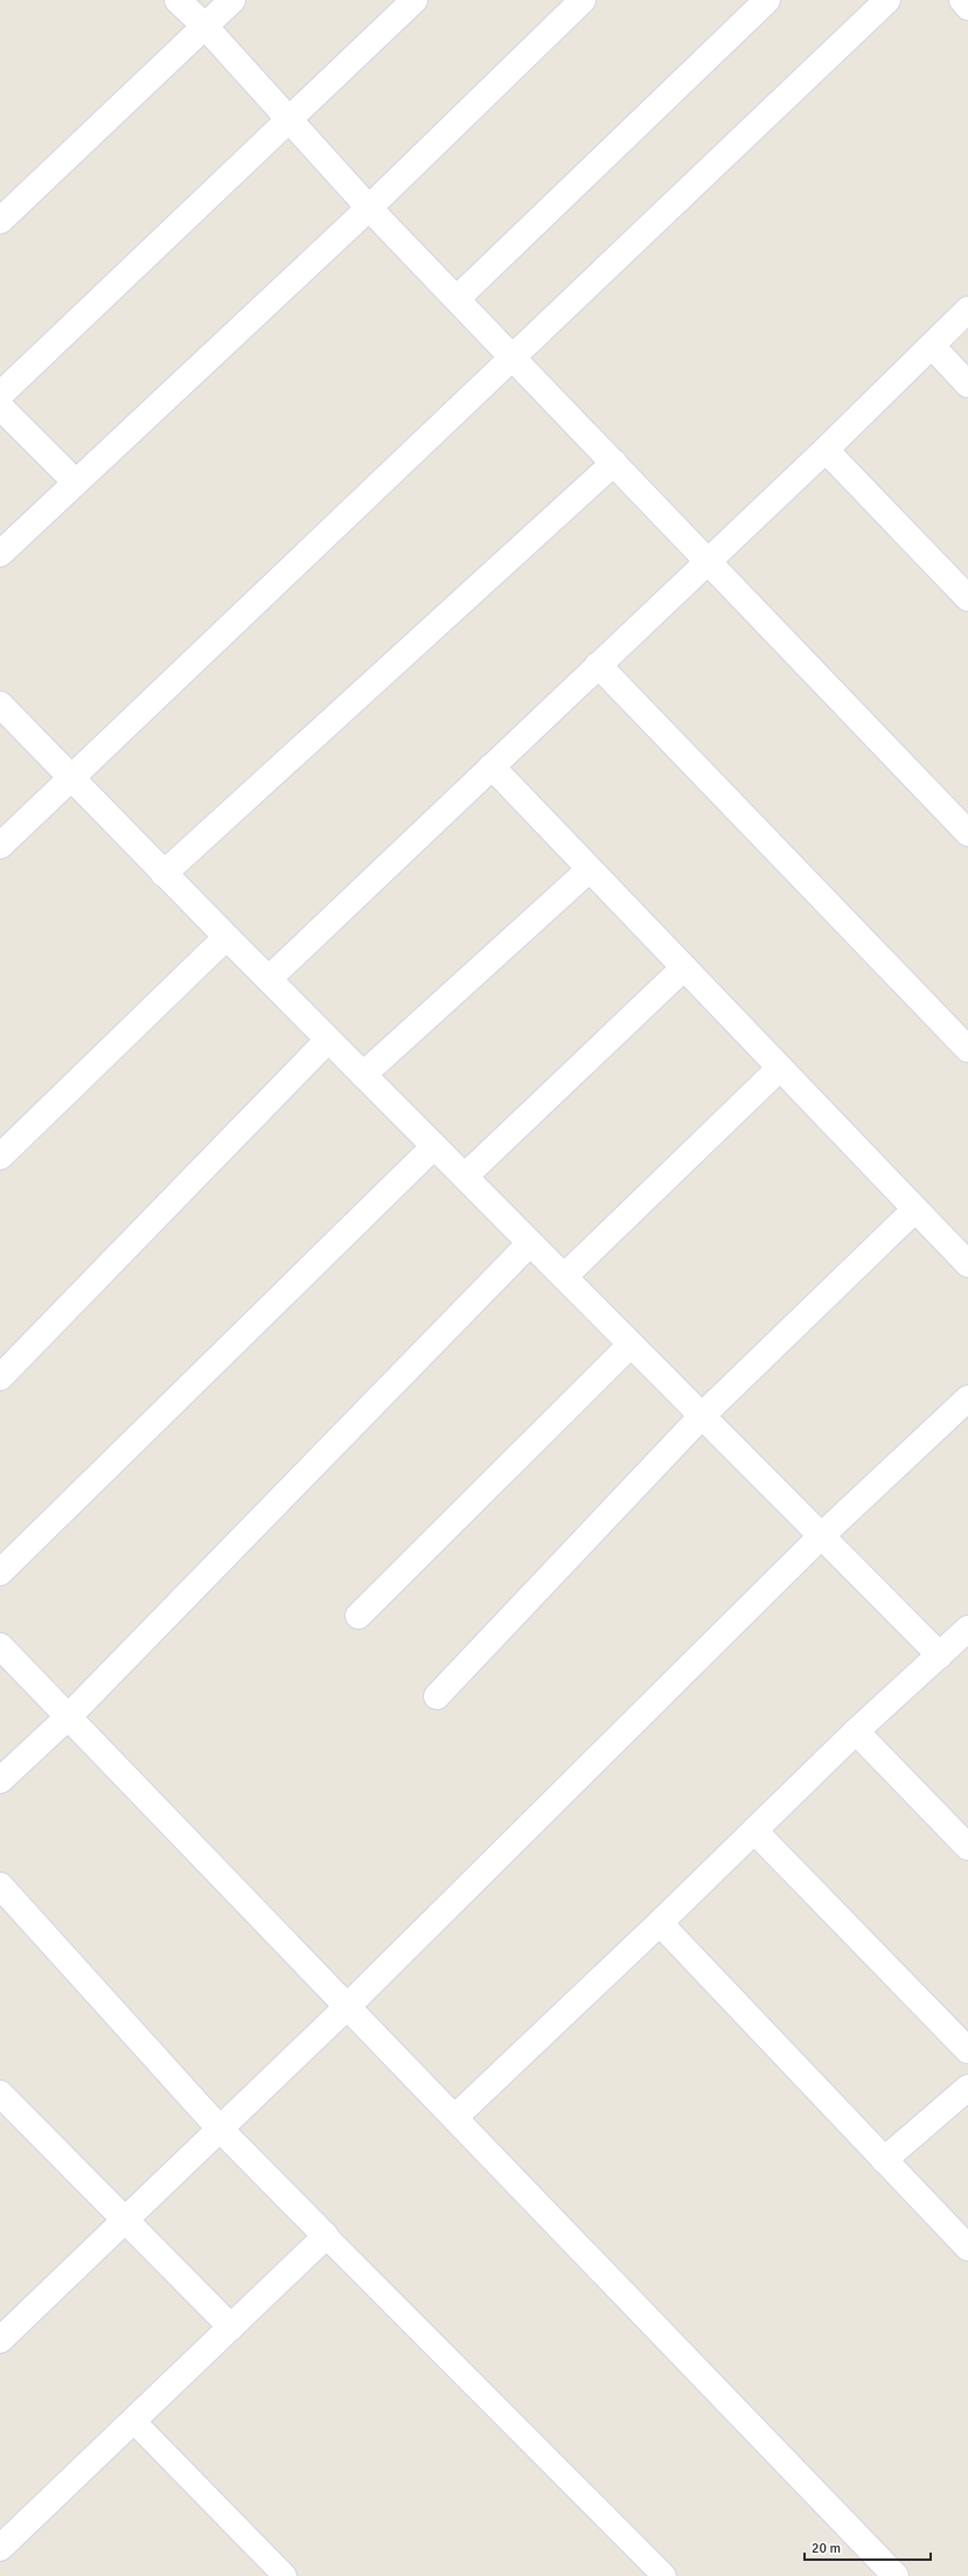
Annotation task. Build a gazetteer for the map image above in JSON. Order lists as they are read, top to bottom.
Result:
{
  "scale_bar": "20 m"
}
